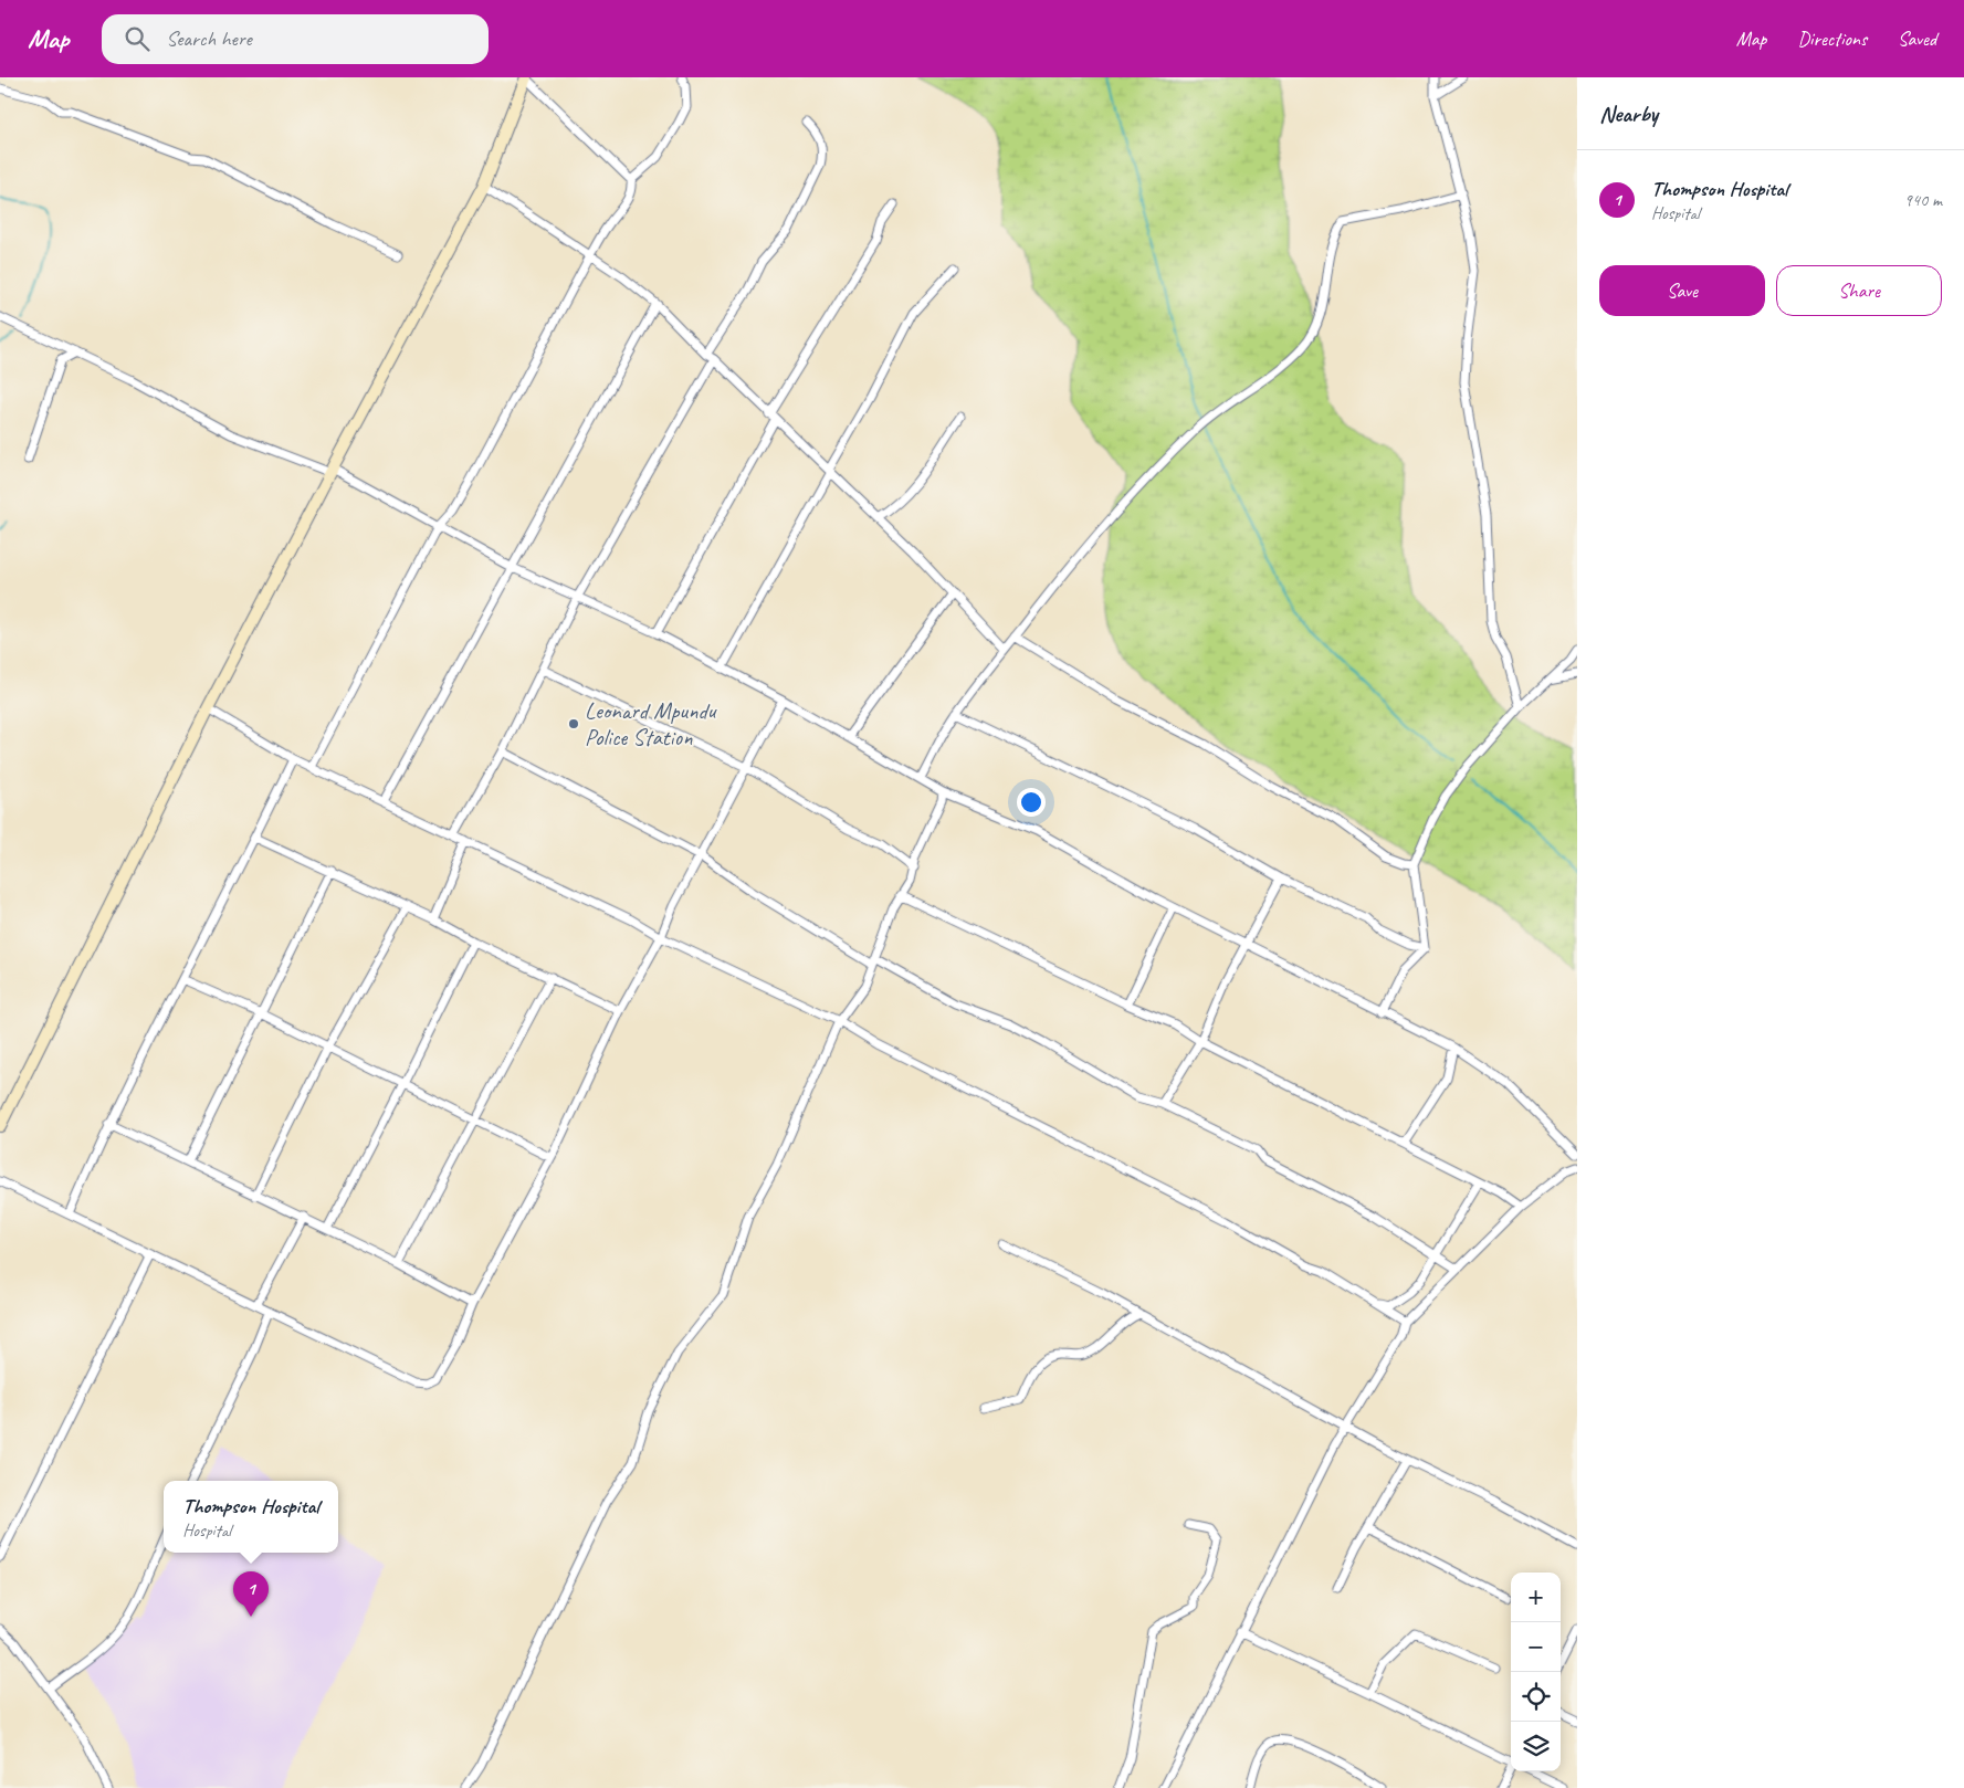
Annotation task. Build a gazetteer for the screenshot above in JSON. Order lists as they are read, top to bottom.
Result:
{
  "places": ["Leonard Mpundu Police Station"],
  "page": {
    "header": "Map",
    "search": "Search here",
    "nav": ["Map", "Directions", "Saved"],
    "heading": "Nearby",
    "list": [
      {
        "mark": "1",
        "name": "Thompson Hospital",
        "note": "Hospital",
        "value": "940 m"
      }
    ],
    "buttons": ["Save", "Share"],
    "popup": ["Thompson Hospital", "Hospital"],
    "pins": "1",
    "map_buttons": ["+", "−"]
  }
}
